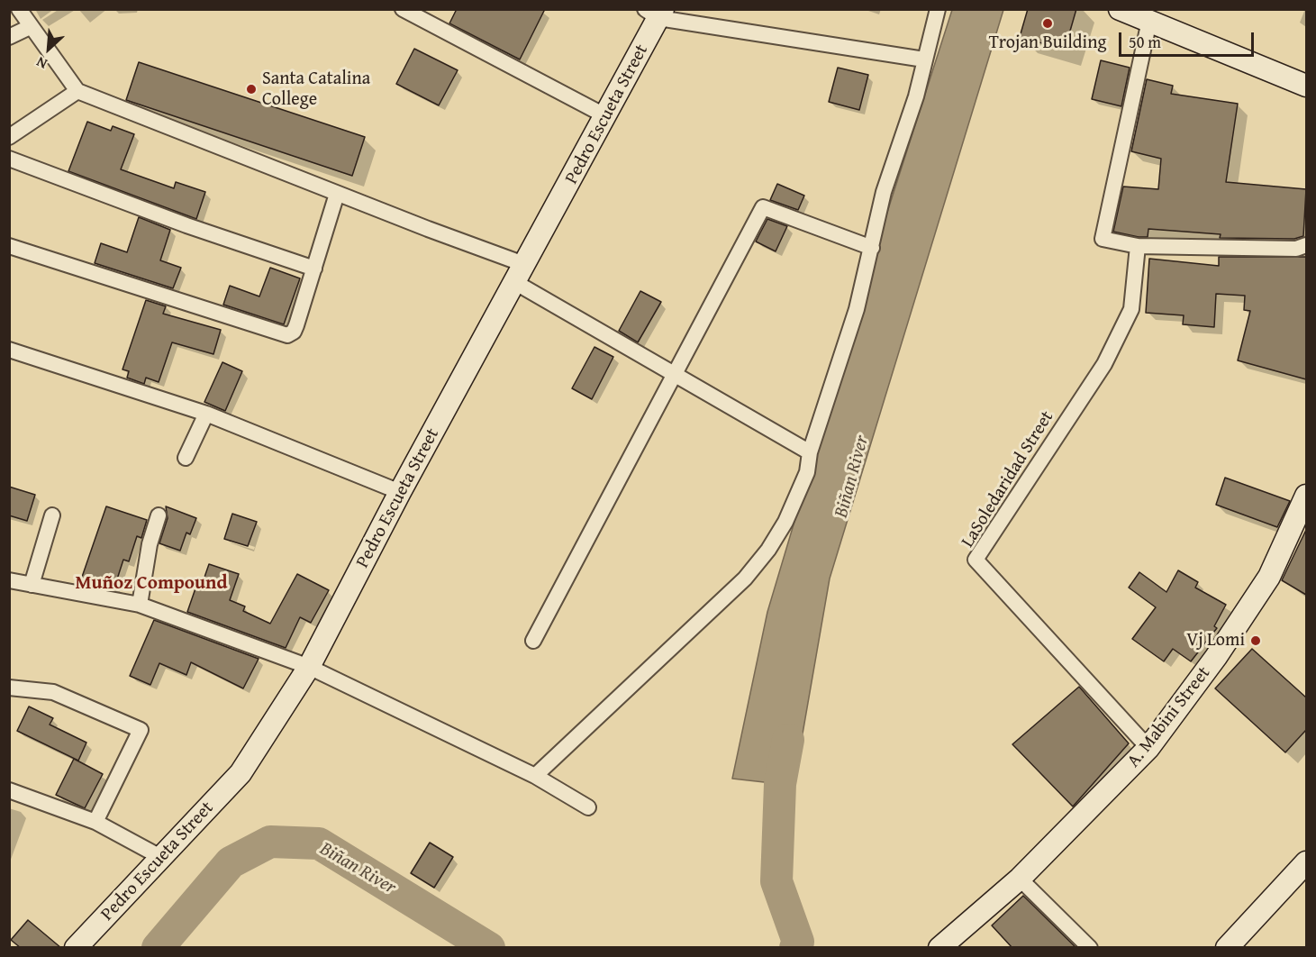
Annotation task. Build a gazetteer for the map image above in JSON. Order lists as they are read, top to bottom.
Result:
{
  "streets": {
    "street": ["Pedro Escueta Street", "LaSoledaridad Street", "A. Mabini Street"]
  },
  "crossings": [
    ["LaSoledaridad Street", "A. Mabini Street"]
  ],
  "districts": ["Muñoz Compound"],
  "water": ["Biñan River"],
  "places": ["Trojan Building", "Santa Catalina College", "Vj Lomi"],
  "scale_bar": "50 m",
  "north": "bottom left"
}
